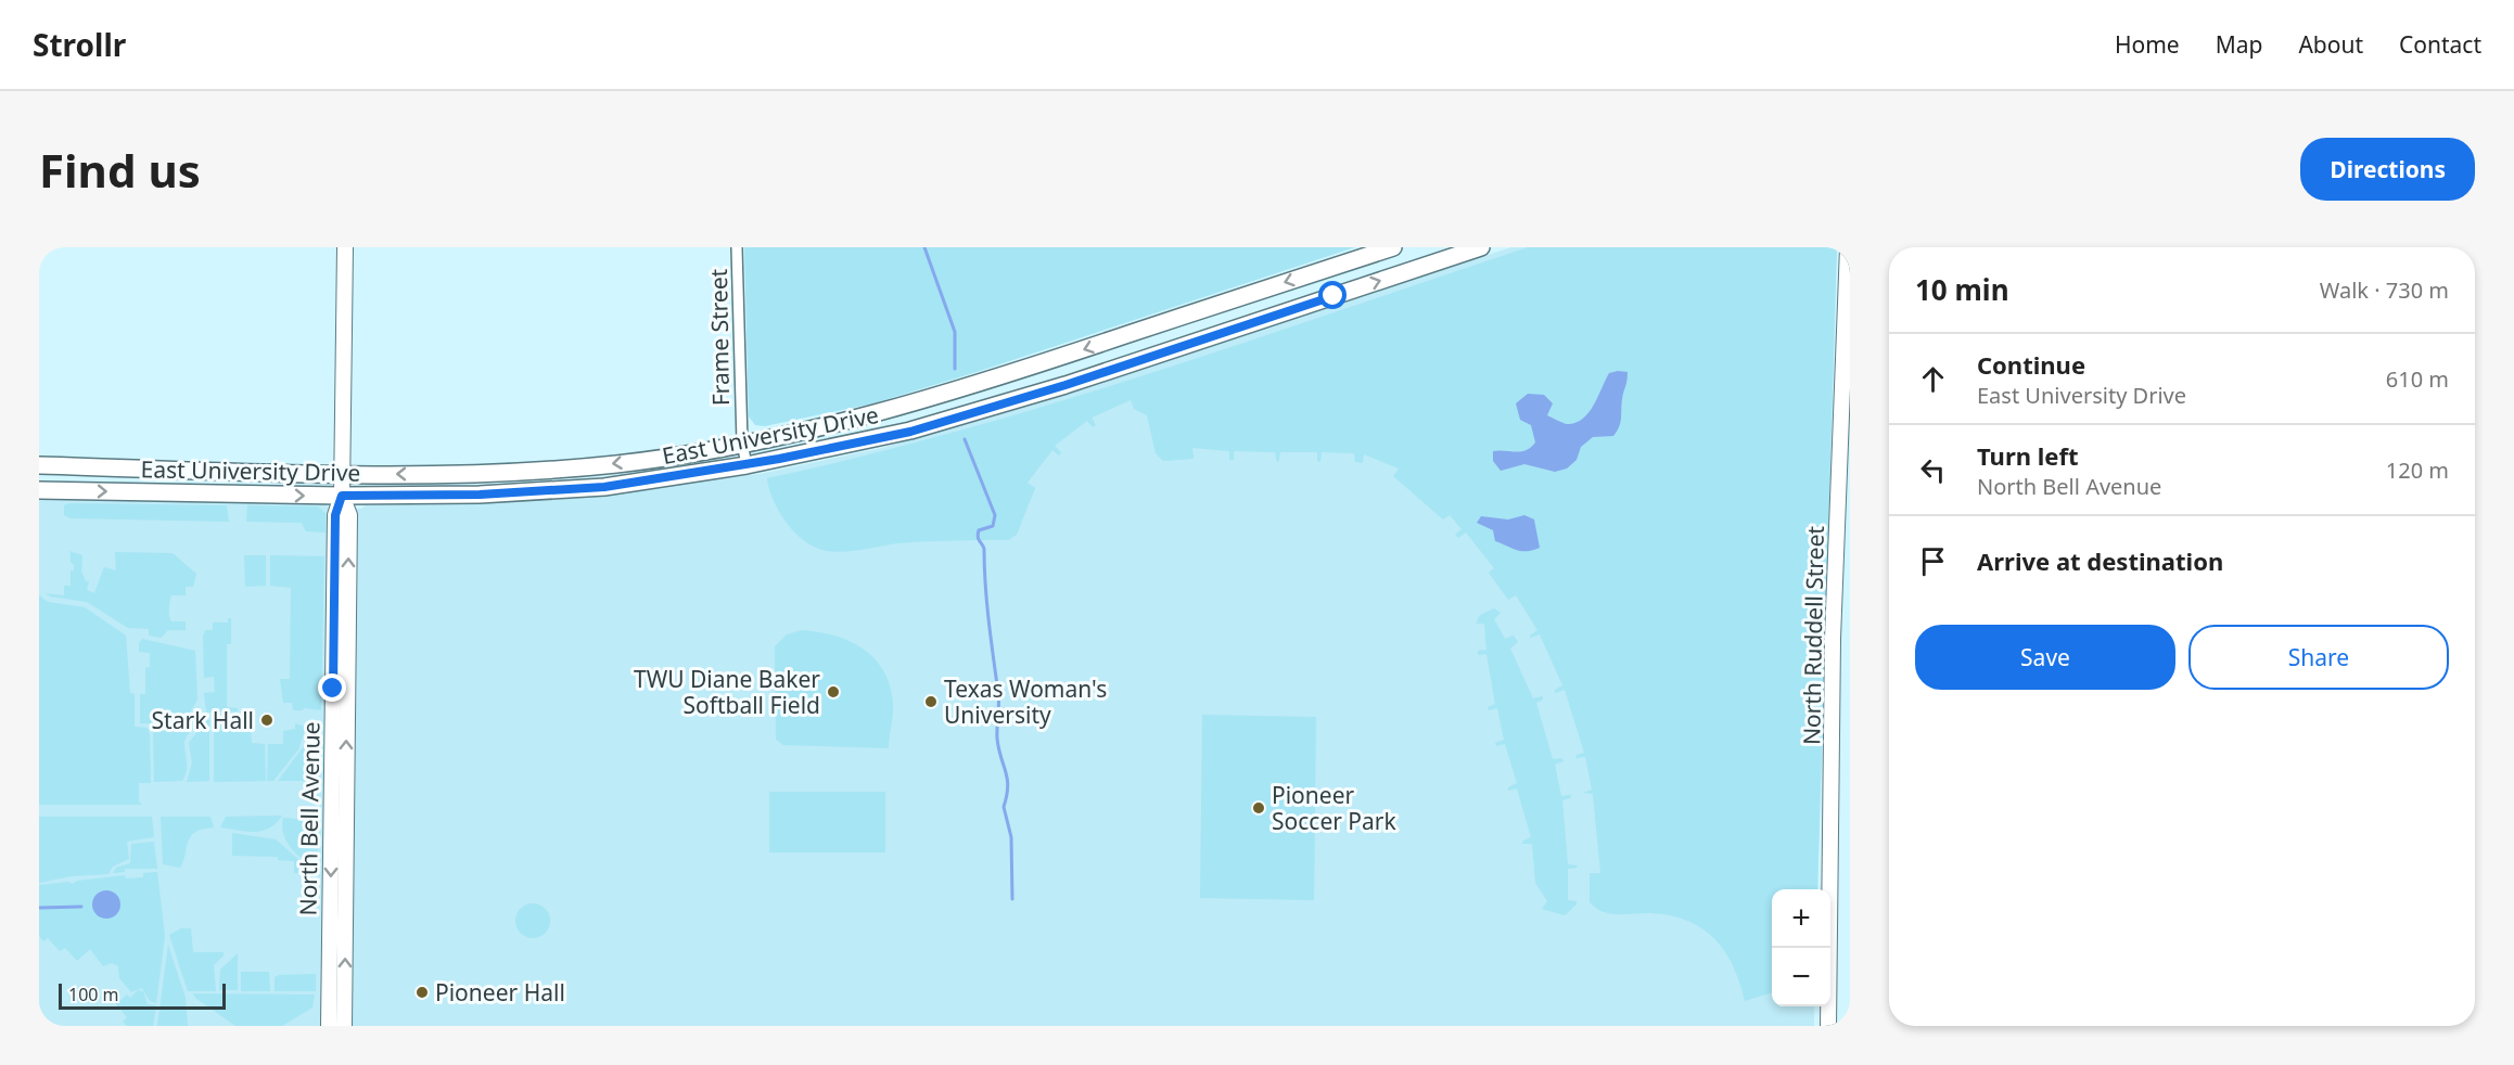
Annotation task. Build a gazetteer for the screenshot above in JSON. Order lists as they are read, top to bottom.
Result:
{
  "streets": {
    "main road": ["East University Drive", "North Ruddell Street", "North Bell Avenue"],
    "street": ["Frame Street"]
  },
  "crossings": [
    ["Frame Street", "East University Drive"],
    ["East University Drive", "North Bell Avenue"]
  ],
  "places": [
    "TWU Diane Baker Softball Field",
    "Texas Woman's University",
    "Stark Hall",
    "Pioneer Soccer Park",
    "Pioneer Hall"
  ],
  "scale_bar": "100 m",
  "page": {
    "header": "Strollr",
    "nav": [
      "Home",
      "Map",
      "About",
      "Contact"
    ],
    "buttons": [
      "Directions",
      ["Save", "Share"]
    ],
    "title": "Find us",
    "heading": ["10 min", "Walk · 730 m"],
    "list": [
      ["Continue", "East University Drive", "610 m"],
      ["Turn left", "North Bell Avenue", "120 m"],
      "Arrive at destination"
    ],
    "map_buttons": ["+", "−"],
    "scale": "100 m"
  }
}
